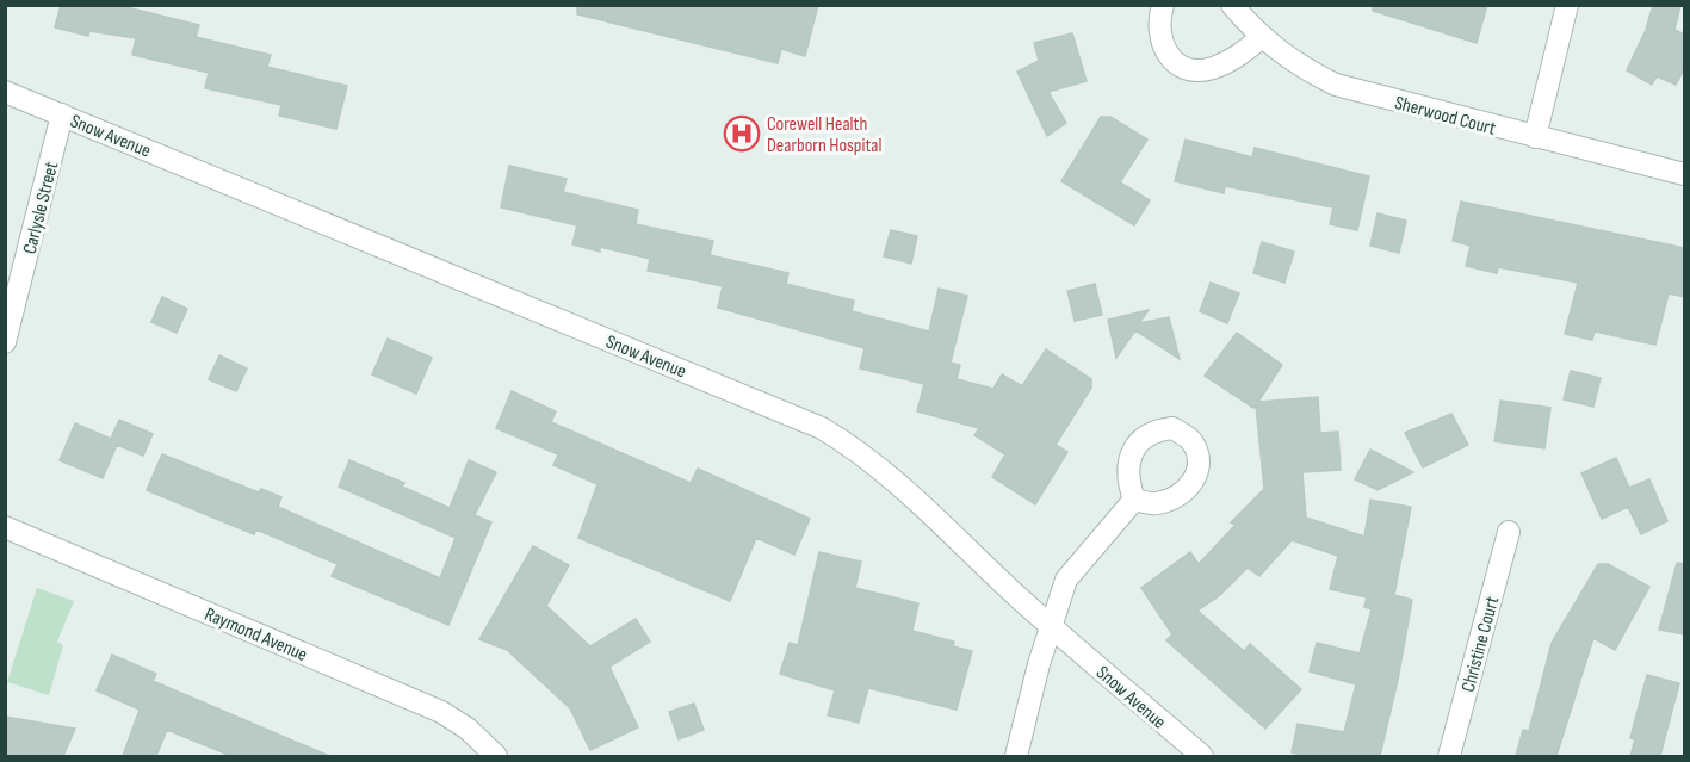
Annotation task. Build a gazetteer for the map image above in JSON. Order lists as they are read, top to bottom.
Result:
{
  "streets": {
    "street": [
      "Sherwood Court",
      "Snow Avenue",
      "Carlysle Street",
      "Raymond Avenue",
      "Christine Court"
    ]
  },
  "crossings": [
    ["Snow Avenue", "Carlysle Street"]
  ],
  "places": {
    "hospital": ["Corewell Health Dearborn Hospital"]
  }
}
